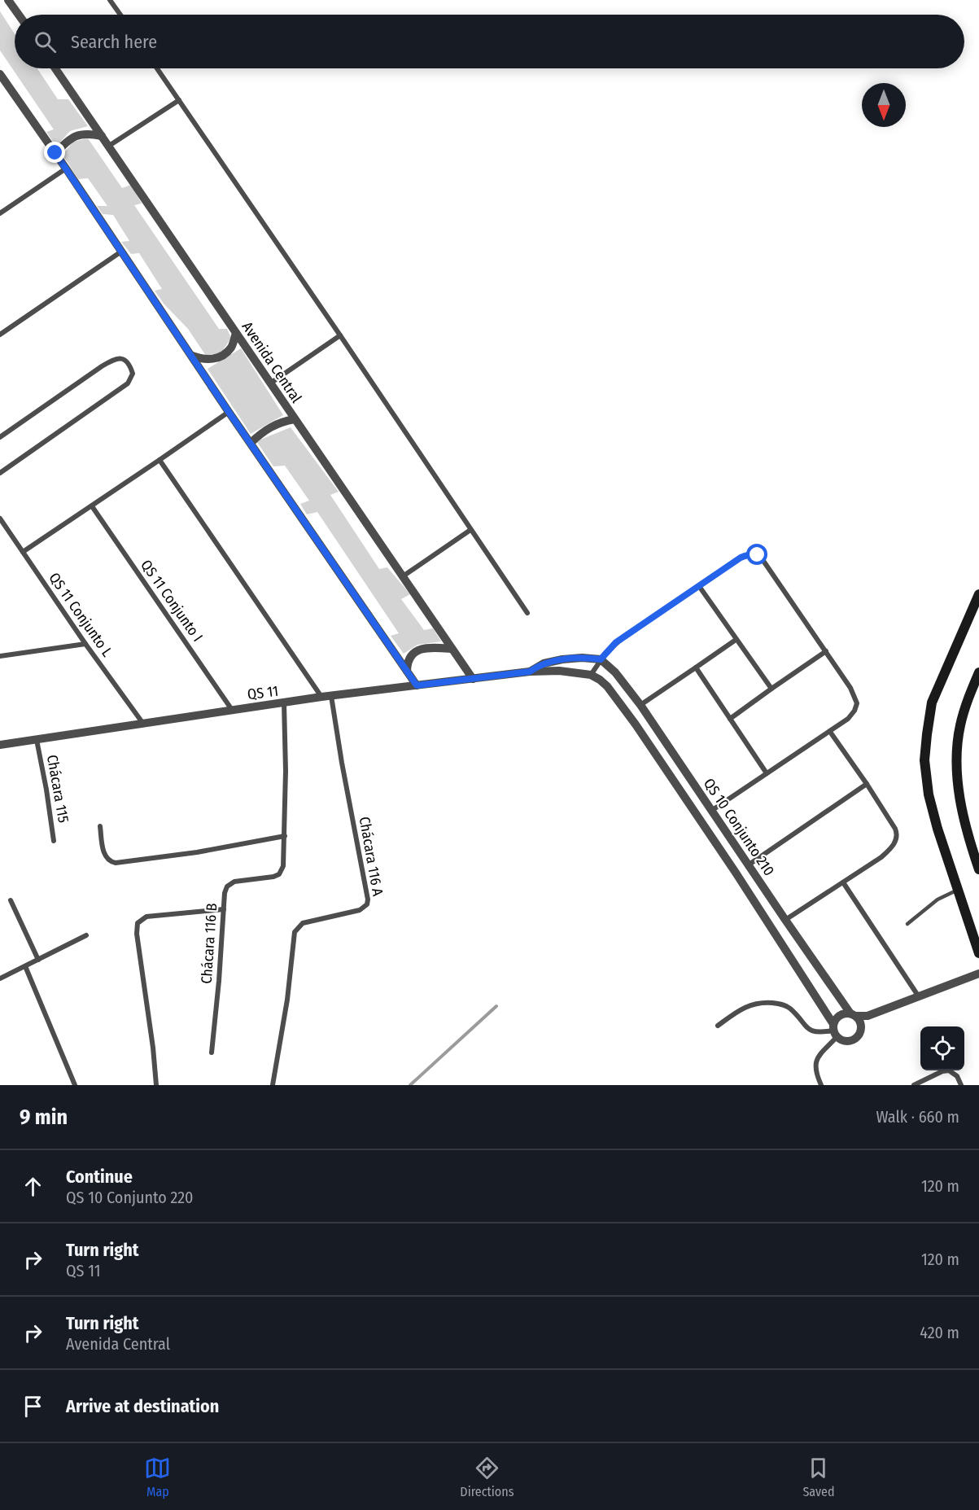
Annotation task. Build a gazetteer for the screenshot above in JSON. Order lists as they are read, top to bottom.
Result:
{
  "streets": {
    "street": [
      "Avenida Central",
      "QS 11 Conjunto I",
      "QS 11 Conjunto L",
      "QS 11",
      "Chácara 115",
      "QS 10 Conjunto 210",
      "Chácara 116 A",
      "Chácara 116 B"
    ]
  },
  "crossings": [
    ["Avenida Central", "QS 11"],
    ["QS 11 Conjunto I", "QS 11"],
    ["QS 11 Conjunto L", "QS 11"],
    ["QS 11", "Chácara 115"],
    ["QS 11", "QS 10 Conjunto 210"],
    ["QS 11", "Chácara 116 A"],
    ["QS 11", "Chácara 116 B"]
  ],
  "north": "bottom",
  "page": {
    "search": "Search here",
    "heading": ["9 min", "Walk · 660 m"],
    "list": [
      ["Continue", "QS 10 Conjunto 220", "120 m"],
      ["Turn right", "QS 11", "120 m"],
      ["Turn right", "Avenida Central", "420 m"],
      "Arrive at destination"
    ],
    "nav": ["Map", "Directions", "Saved"]
  }
}
